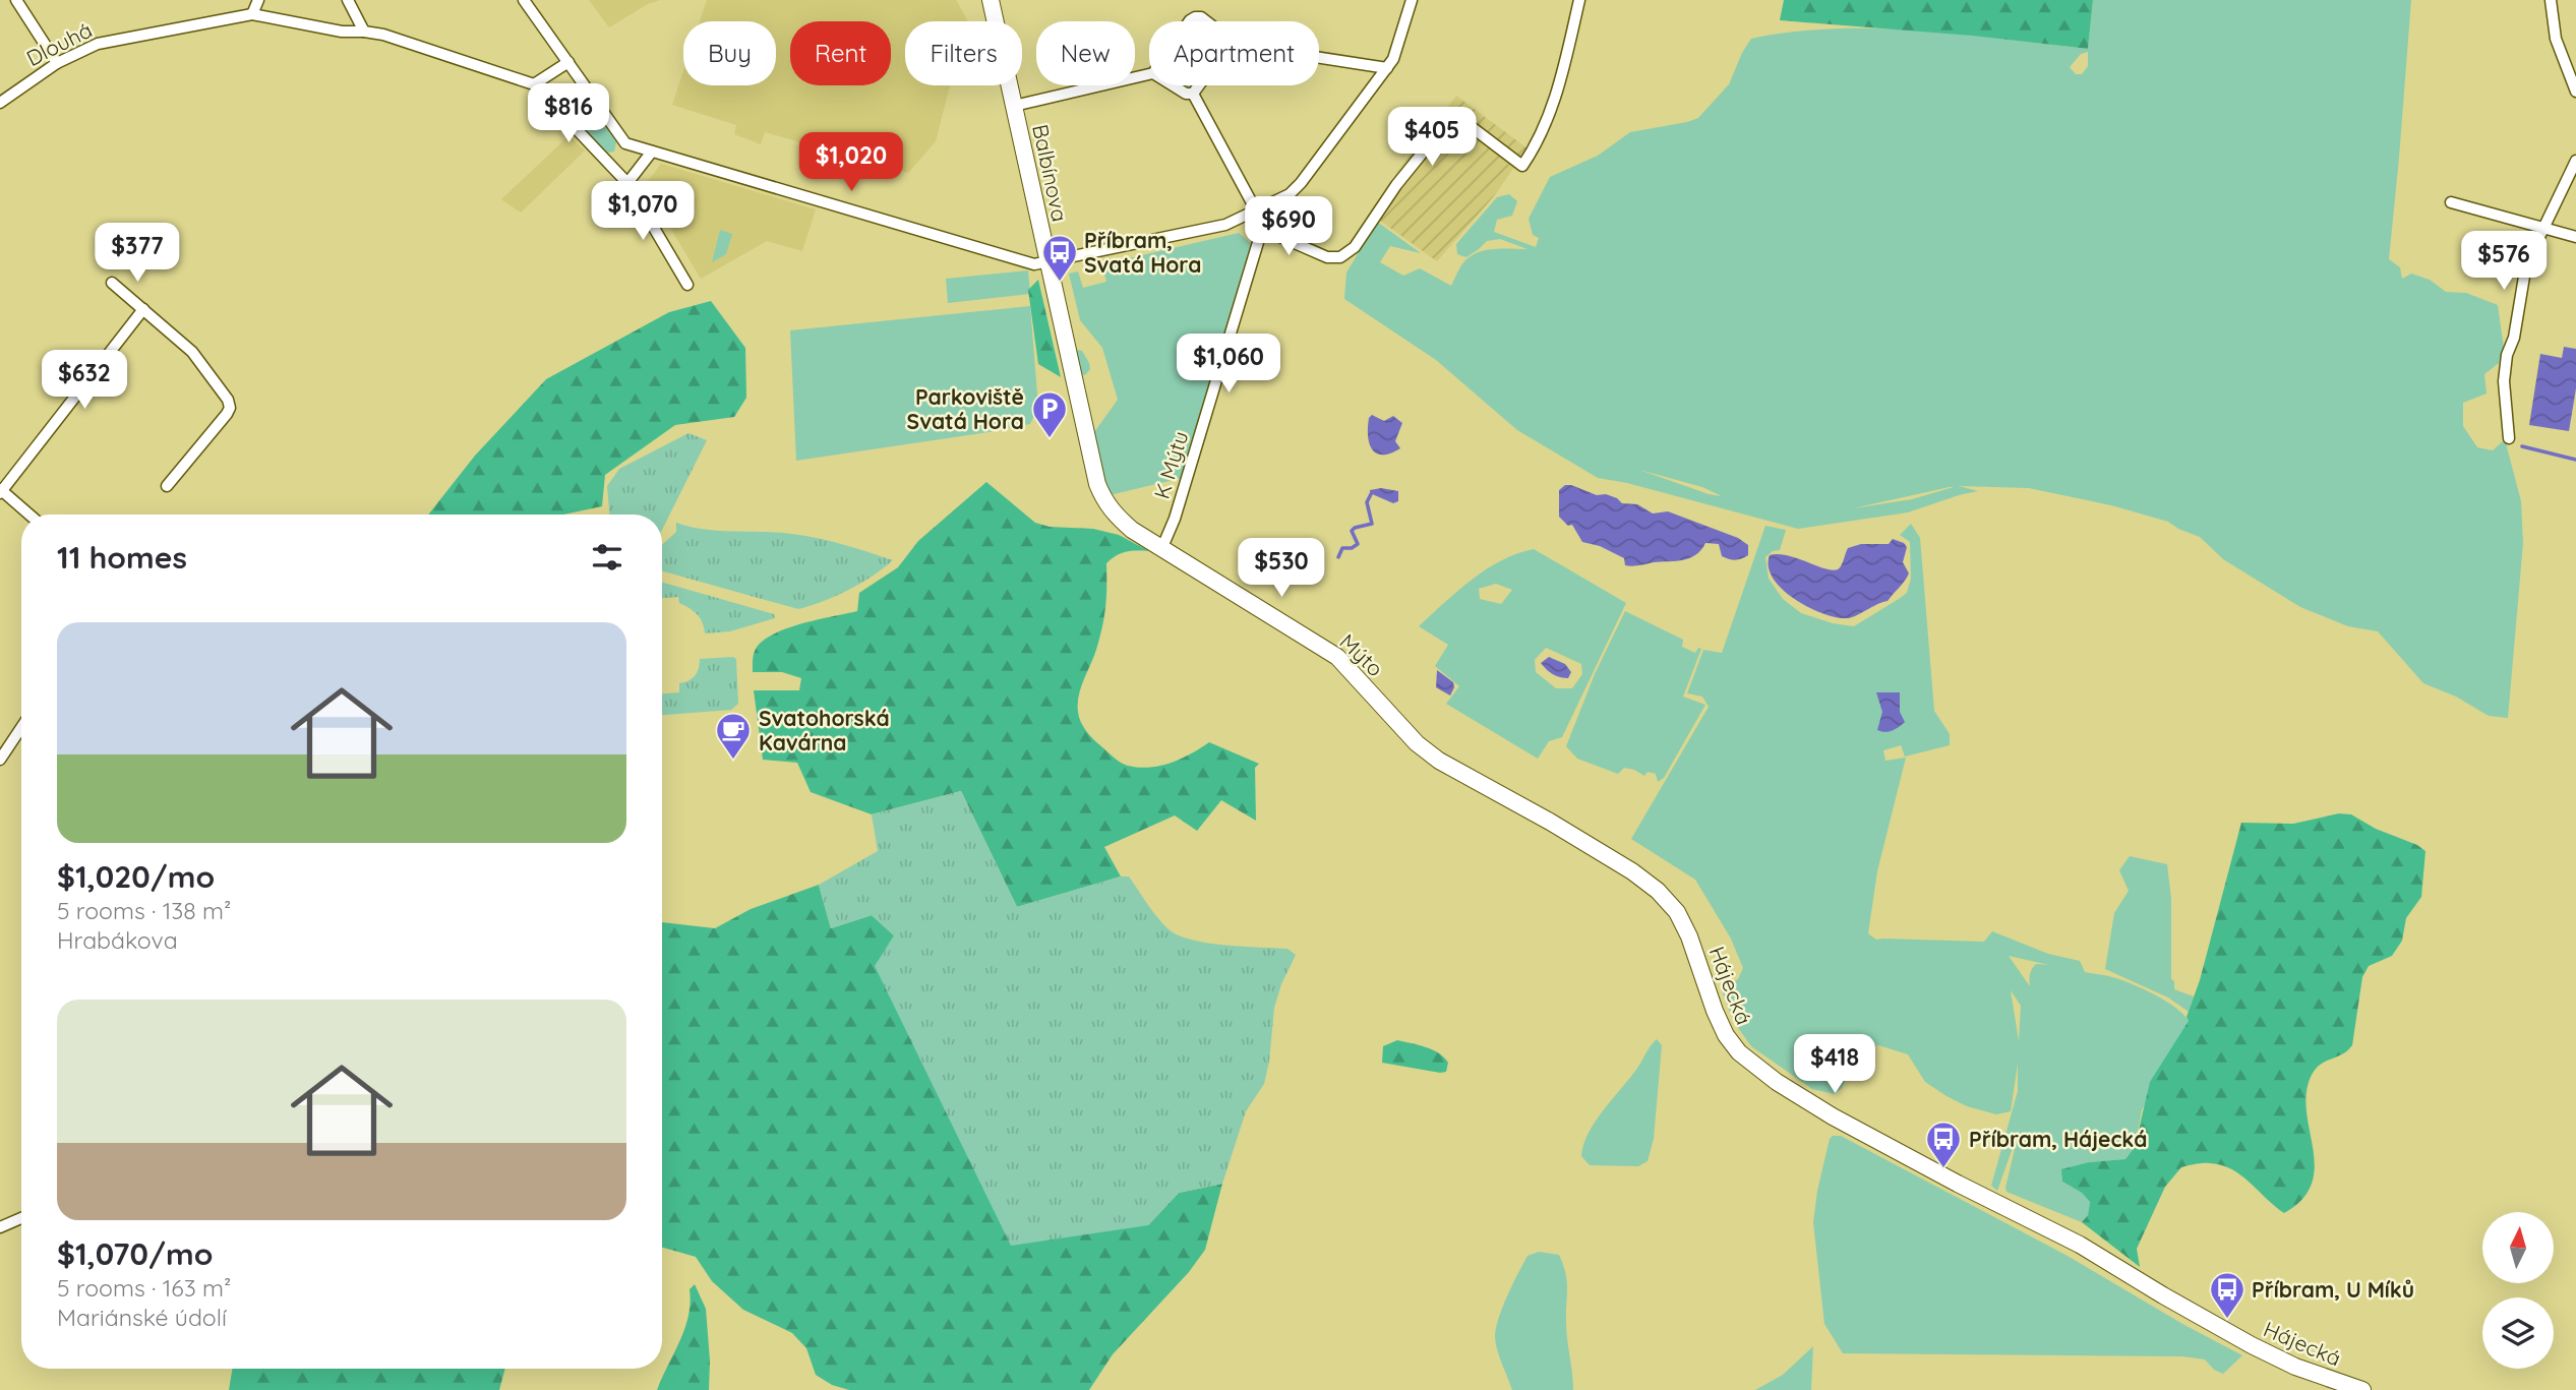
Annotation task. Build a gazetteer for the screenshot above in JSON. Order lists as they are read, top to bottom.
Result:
{
  "streets": {
    "main road": ["Balbínova", "Mýto", "Hájecká"],
    "street": ["Dlouhá", "K Mýtu"]
  },
  "crossings": [
    ["Balbínova", "Mýto"],
    ["K Mýtu", "Mýto"],
    ["Mýto", "Hájecká"]
  ],
  "places": {
    "bus stop": ["Příbram, Svatá Hora", "Příbram, Hájecká", "Příbram, U Míků"],
    "parking": ["Parkoviště Svatá Hora"],
    "cafe": ["Svatohorská Kavárna"]
  },
  "north": "top",
  "page": {
    "chip": [
      "Buy",
      "Rent",
      "Filters",
      "New",
      "Apartment"
    ],
    "price": [
      "$816",
      "$405",
      "$1,020",
      "$1,070",
      "$690",
      "$377",
      "$576",
      "$1,060",
      "$632",
      "$530",
      "$418"
    ],
    "heading": "11 homes",
    "list": [
      {
        "name": "$1,020/mo",
        "note": "5 rooms · 138 m² · Hrabákova"
      },
      {
        "name": "$1,070/mo",
        "note": "5 rooms · 163 m² · Mariánské údolí"
      }
    ]
  }
}
